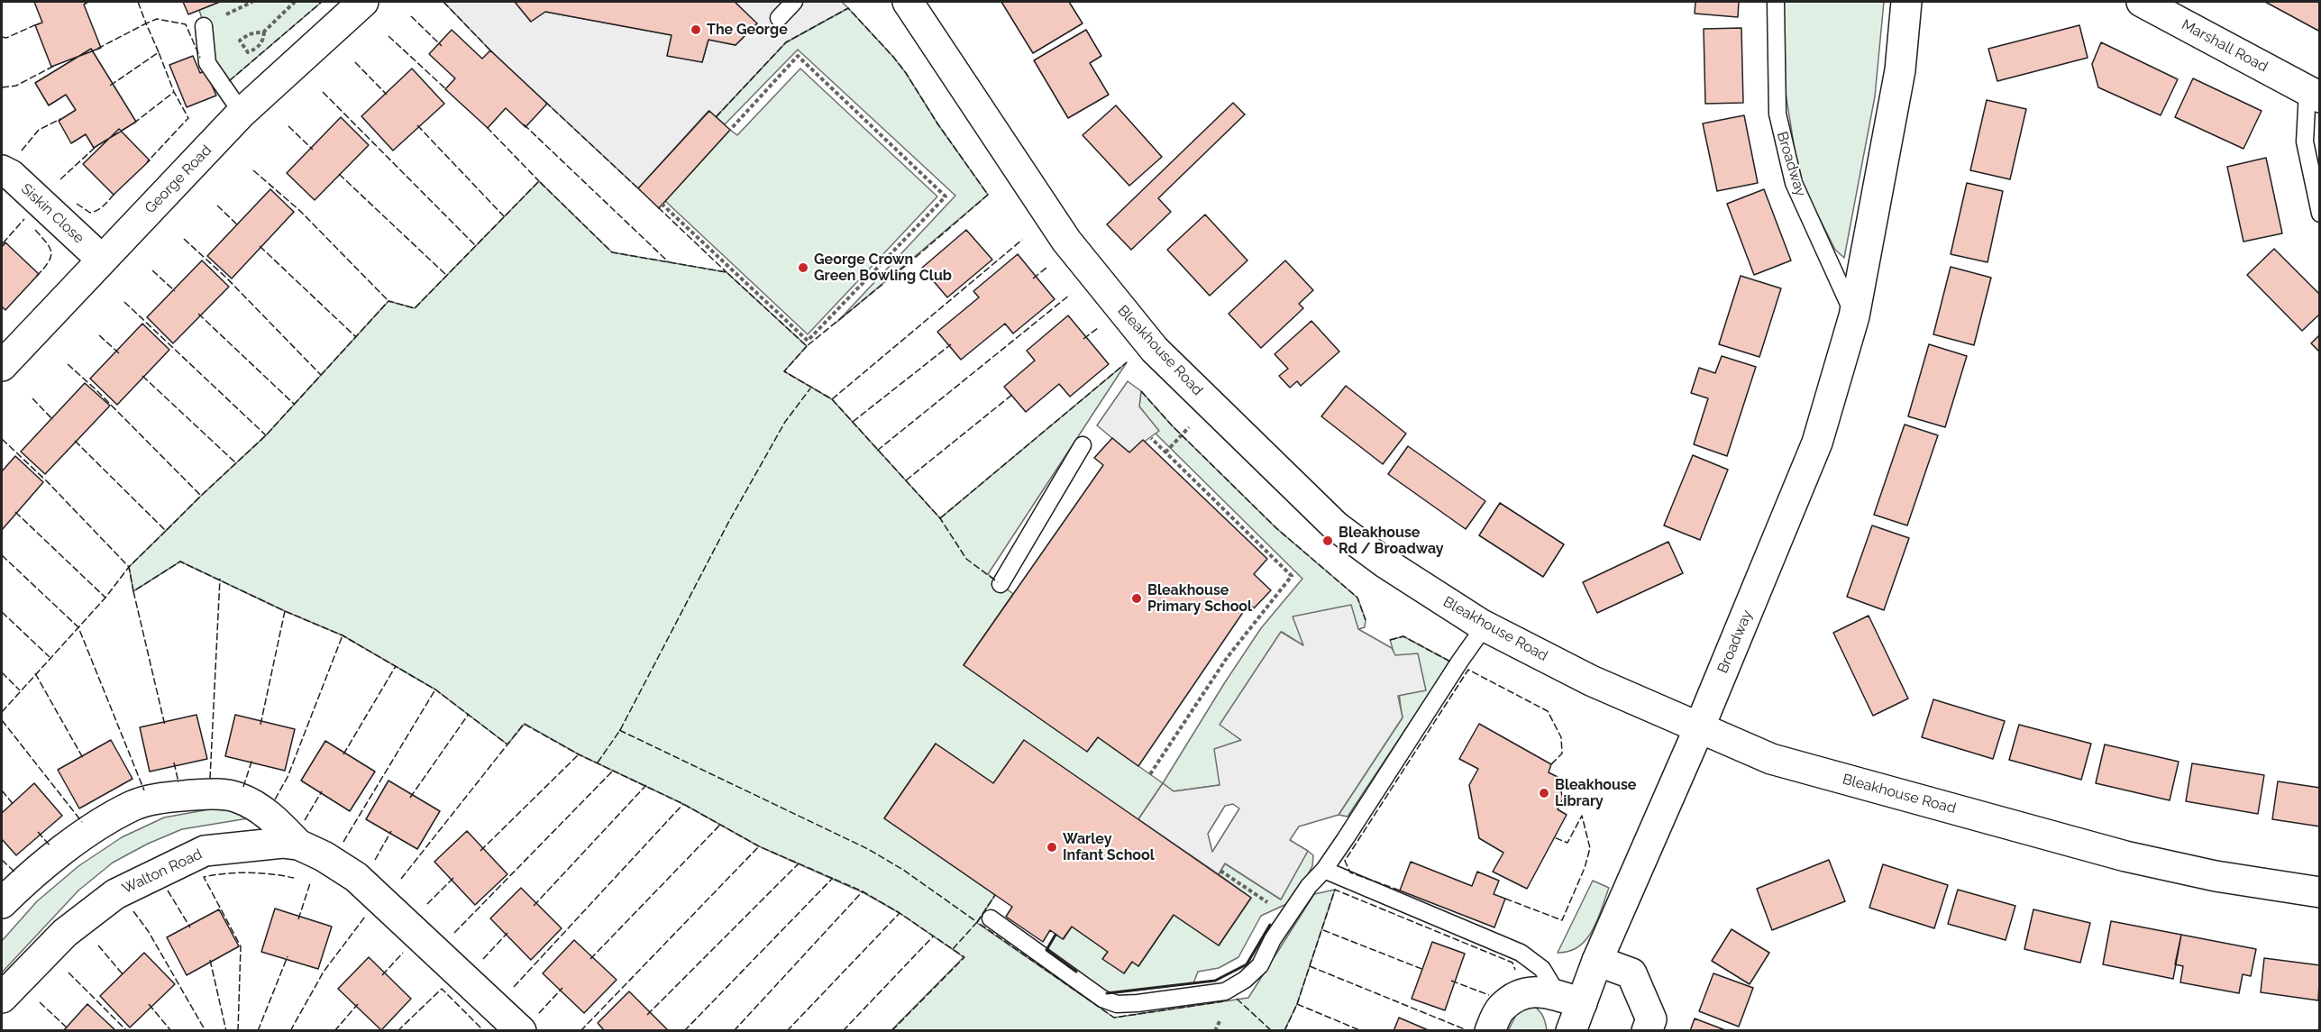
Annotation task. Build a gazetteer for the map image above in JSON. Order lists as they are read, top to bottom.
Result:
{
  "streets": {
    "street": [
      "Marshall Road",
      "Broadway",
      "George Road",
      "Siskin Close",
      "Bleakhouse Road",
      "Walton Road"
    ]
  },
  "crossings": [
    ["Broadway", "Bleakhouse Road"],
    ["George Road", "Siskin Close"]
  ],
  "places": [
    "The George",
    "George Crown Green Bowling Club",
    "Bleakhouse Rd / Broadway",
    "Bleakhouse Primary School",
    "Bleakhouse Library",
    "Warley Infant School"
  ]
}
